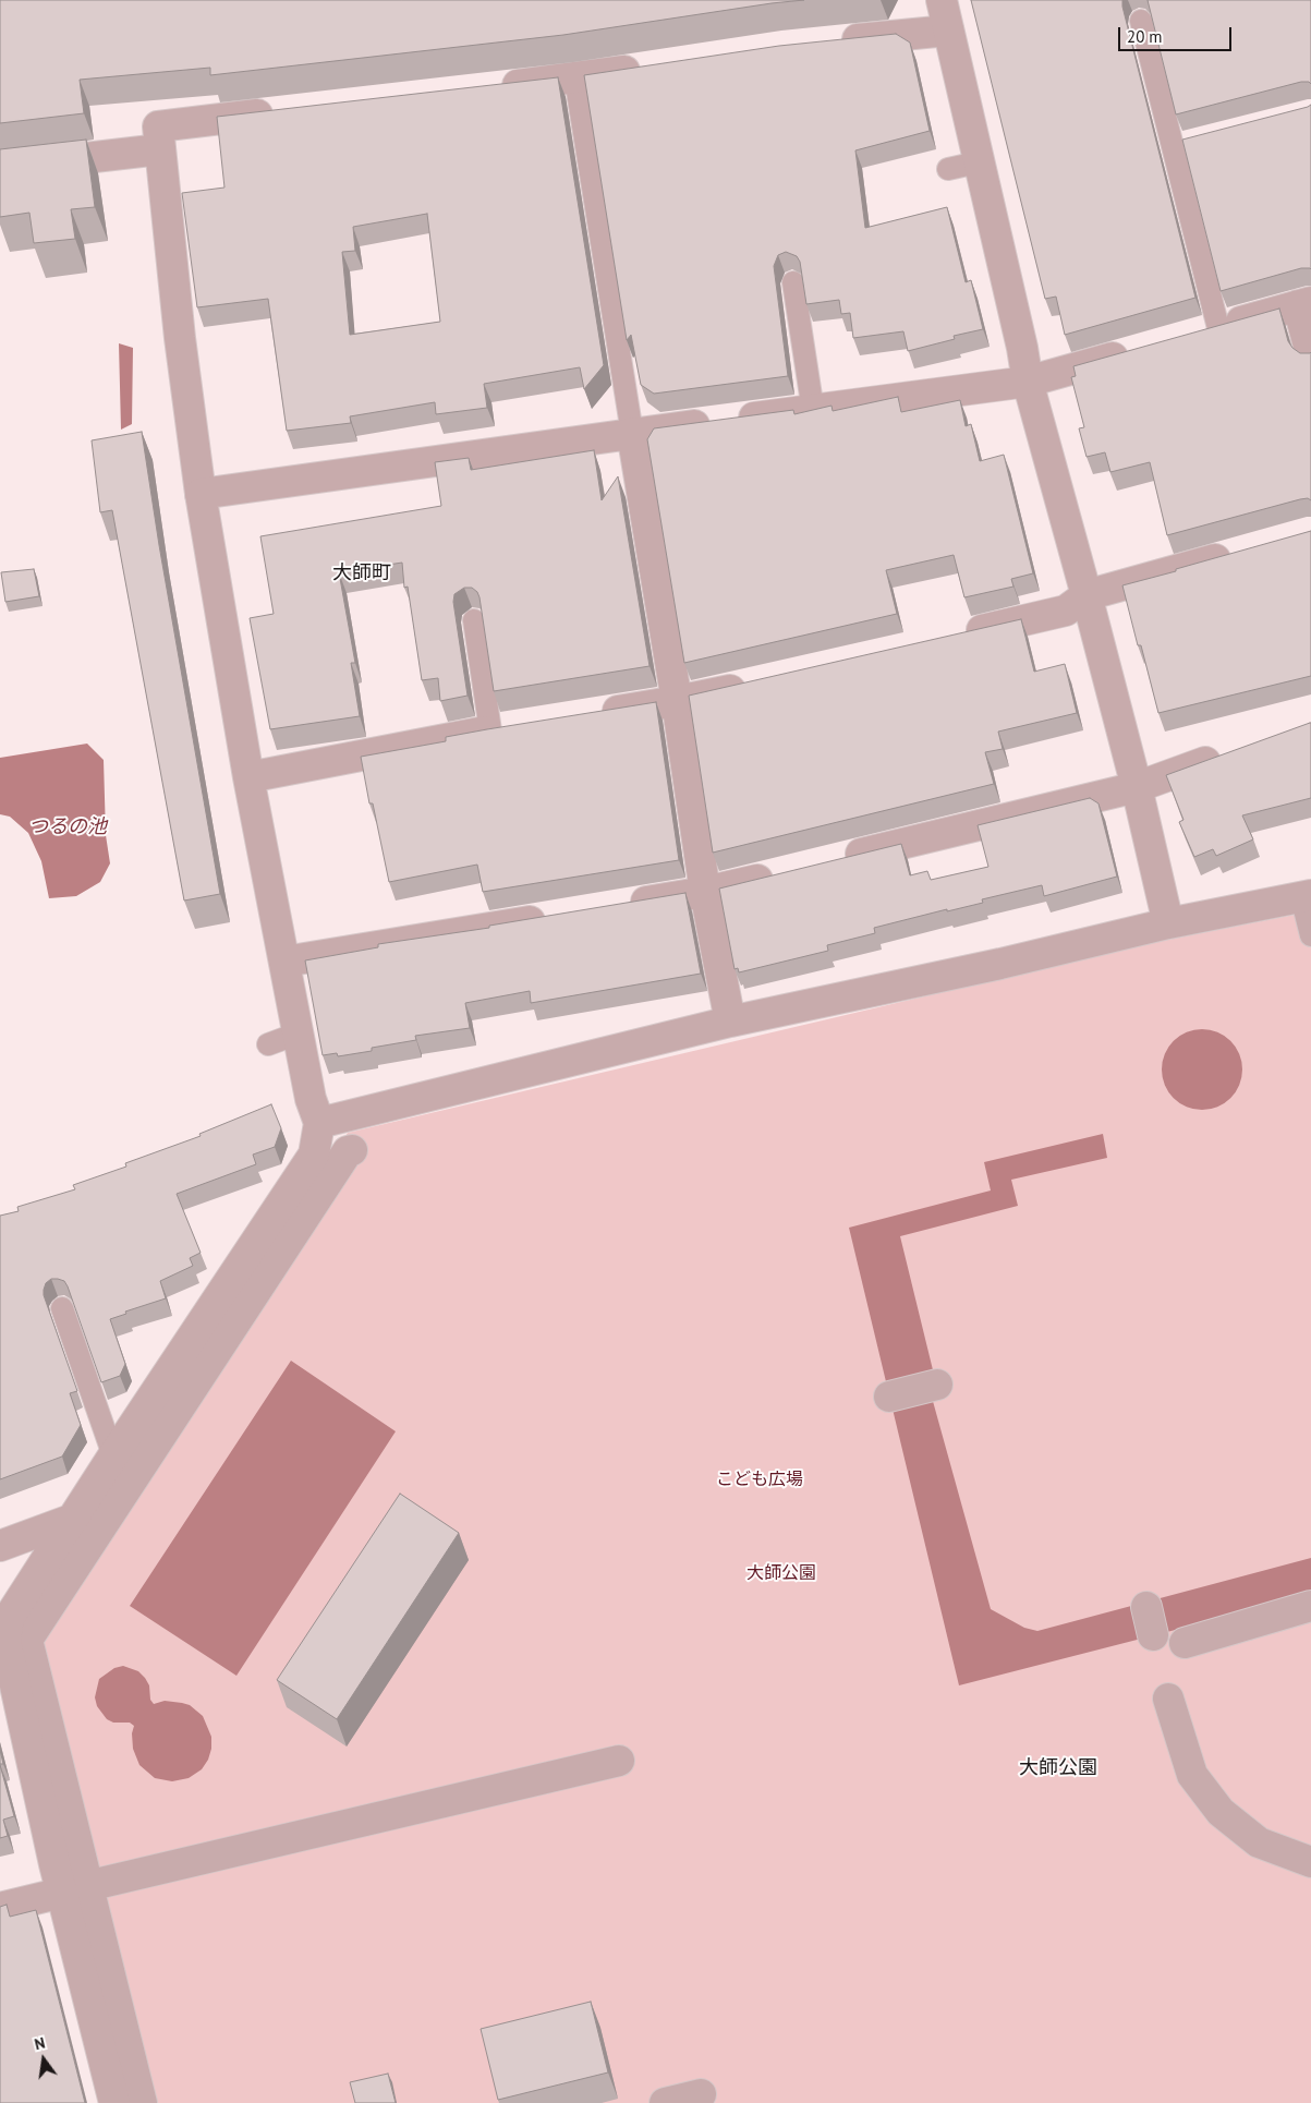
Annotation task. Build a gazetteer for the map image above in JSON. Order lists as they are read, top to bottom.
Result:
{
  "districts": ["大師町", "大師公園"],
  "water": ["つるの池"],
  "parks": ["こども広場", "大師公園"],
  "scale_bar": "20 m",
  "north": "top"
}
